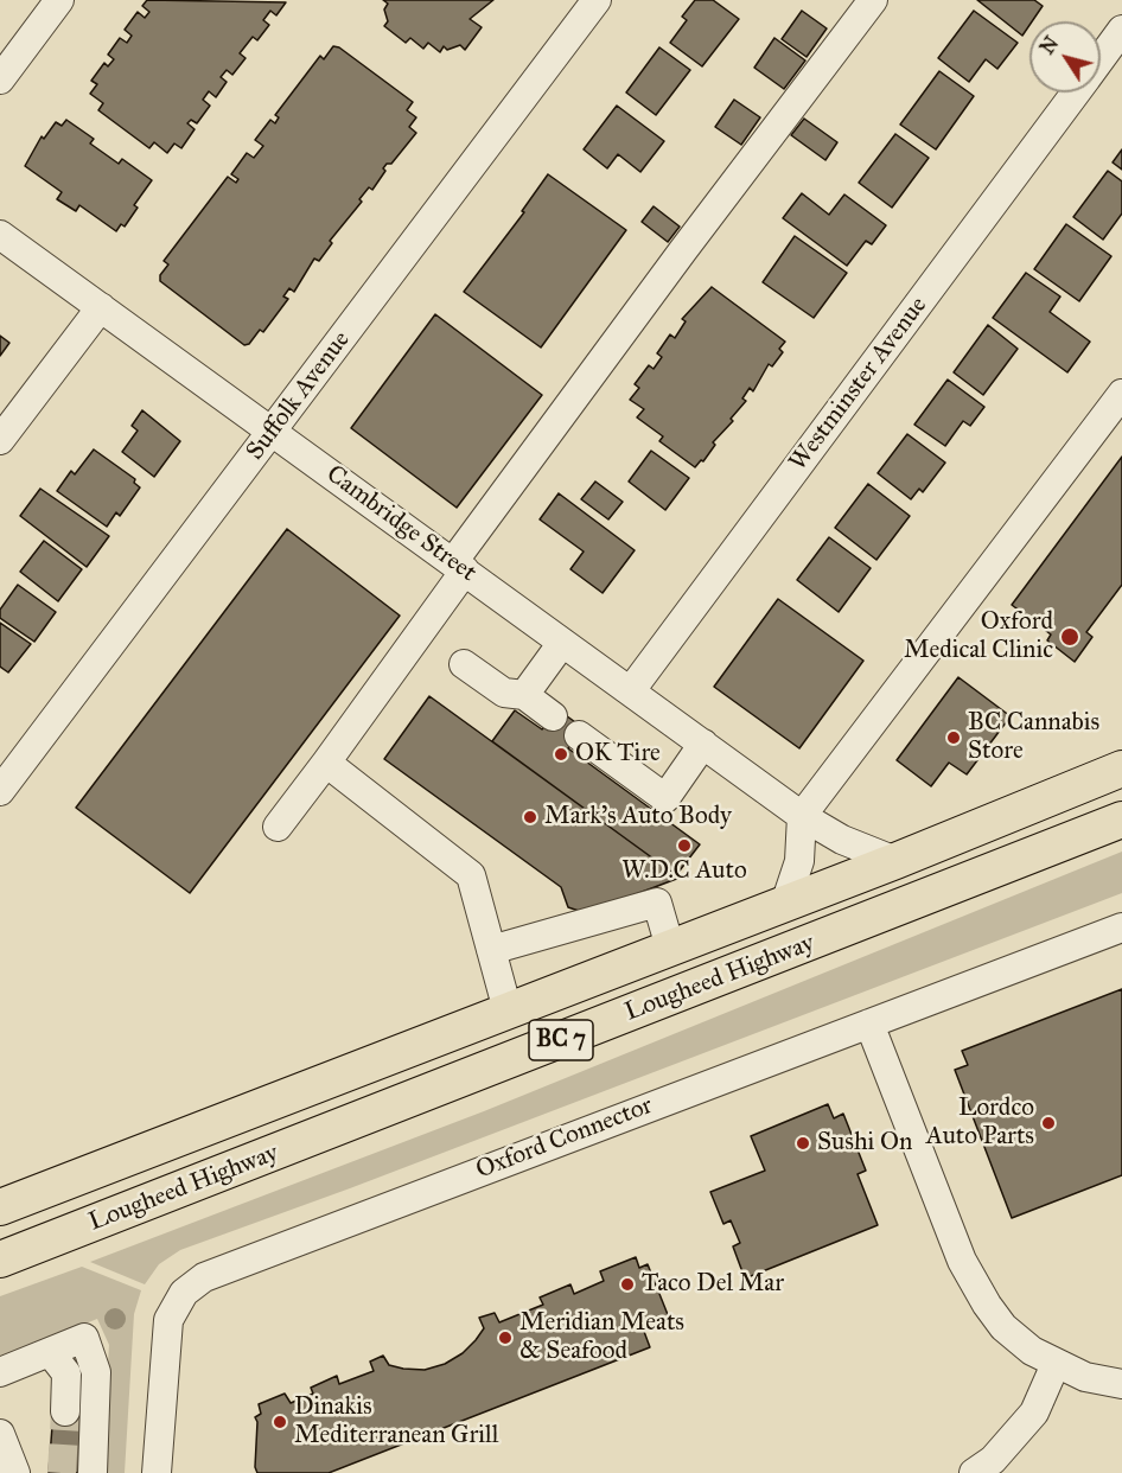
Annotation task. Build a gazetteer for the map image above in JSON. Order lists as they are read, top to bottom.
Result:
{
  "streets": {
    "main road": ["Lougheed Highway", "BC 7"],
    "street": [
      "Westminster Avenue",
      "Suffolk Avenue",
      "Cambridge Street",
      "Oxford Connector"
    ]
  },
  "crossings": [
    ["Westminster Avenue", "Cambridge Street"],
    ["Suffolk Avenue", "Cambridge Street"],
    ["Cambridge Street", "Lougheed Highway"]
  ],
  "places": [
    "Oxford Medical Clinic",
    "BC Cannabis Store",
    "OK Tire",
    "Mark's Auto Body",
    "W.D.C Auto",
    "Lordco Auto Parts",
    "Sushi On",
    "Taco Del Mar",
    "Meridian Meats & Seafood",
    "Dinakis Mediterranean Grill"
  ],
  "north": "top left"
}
